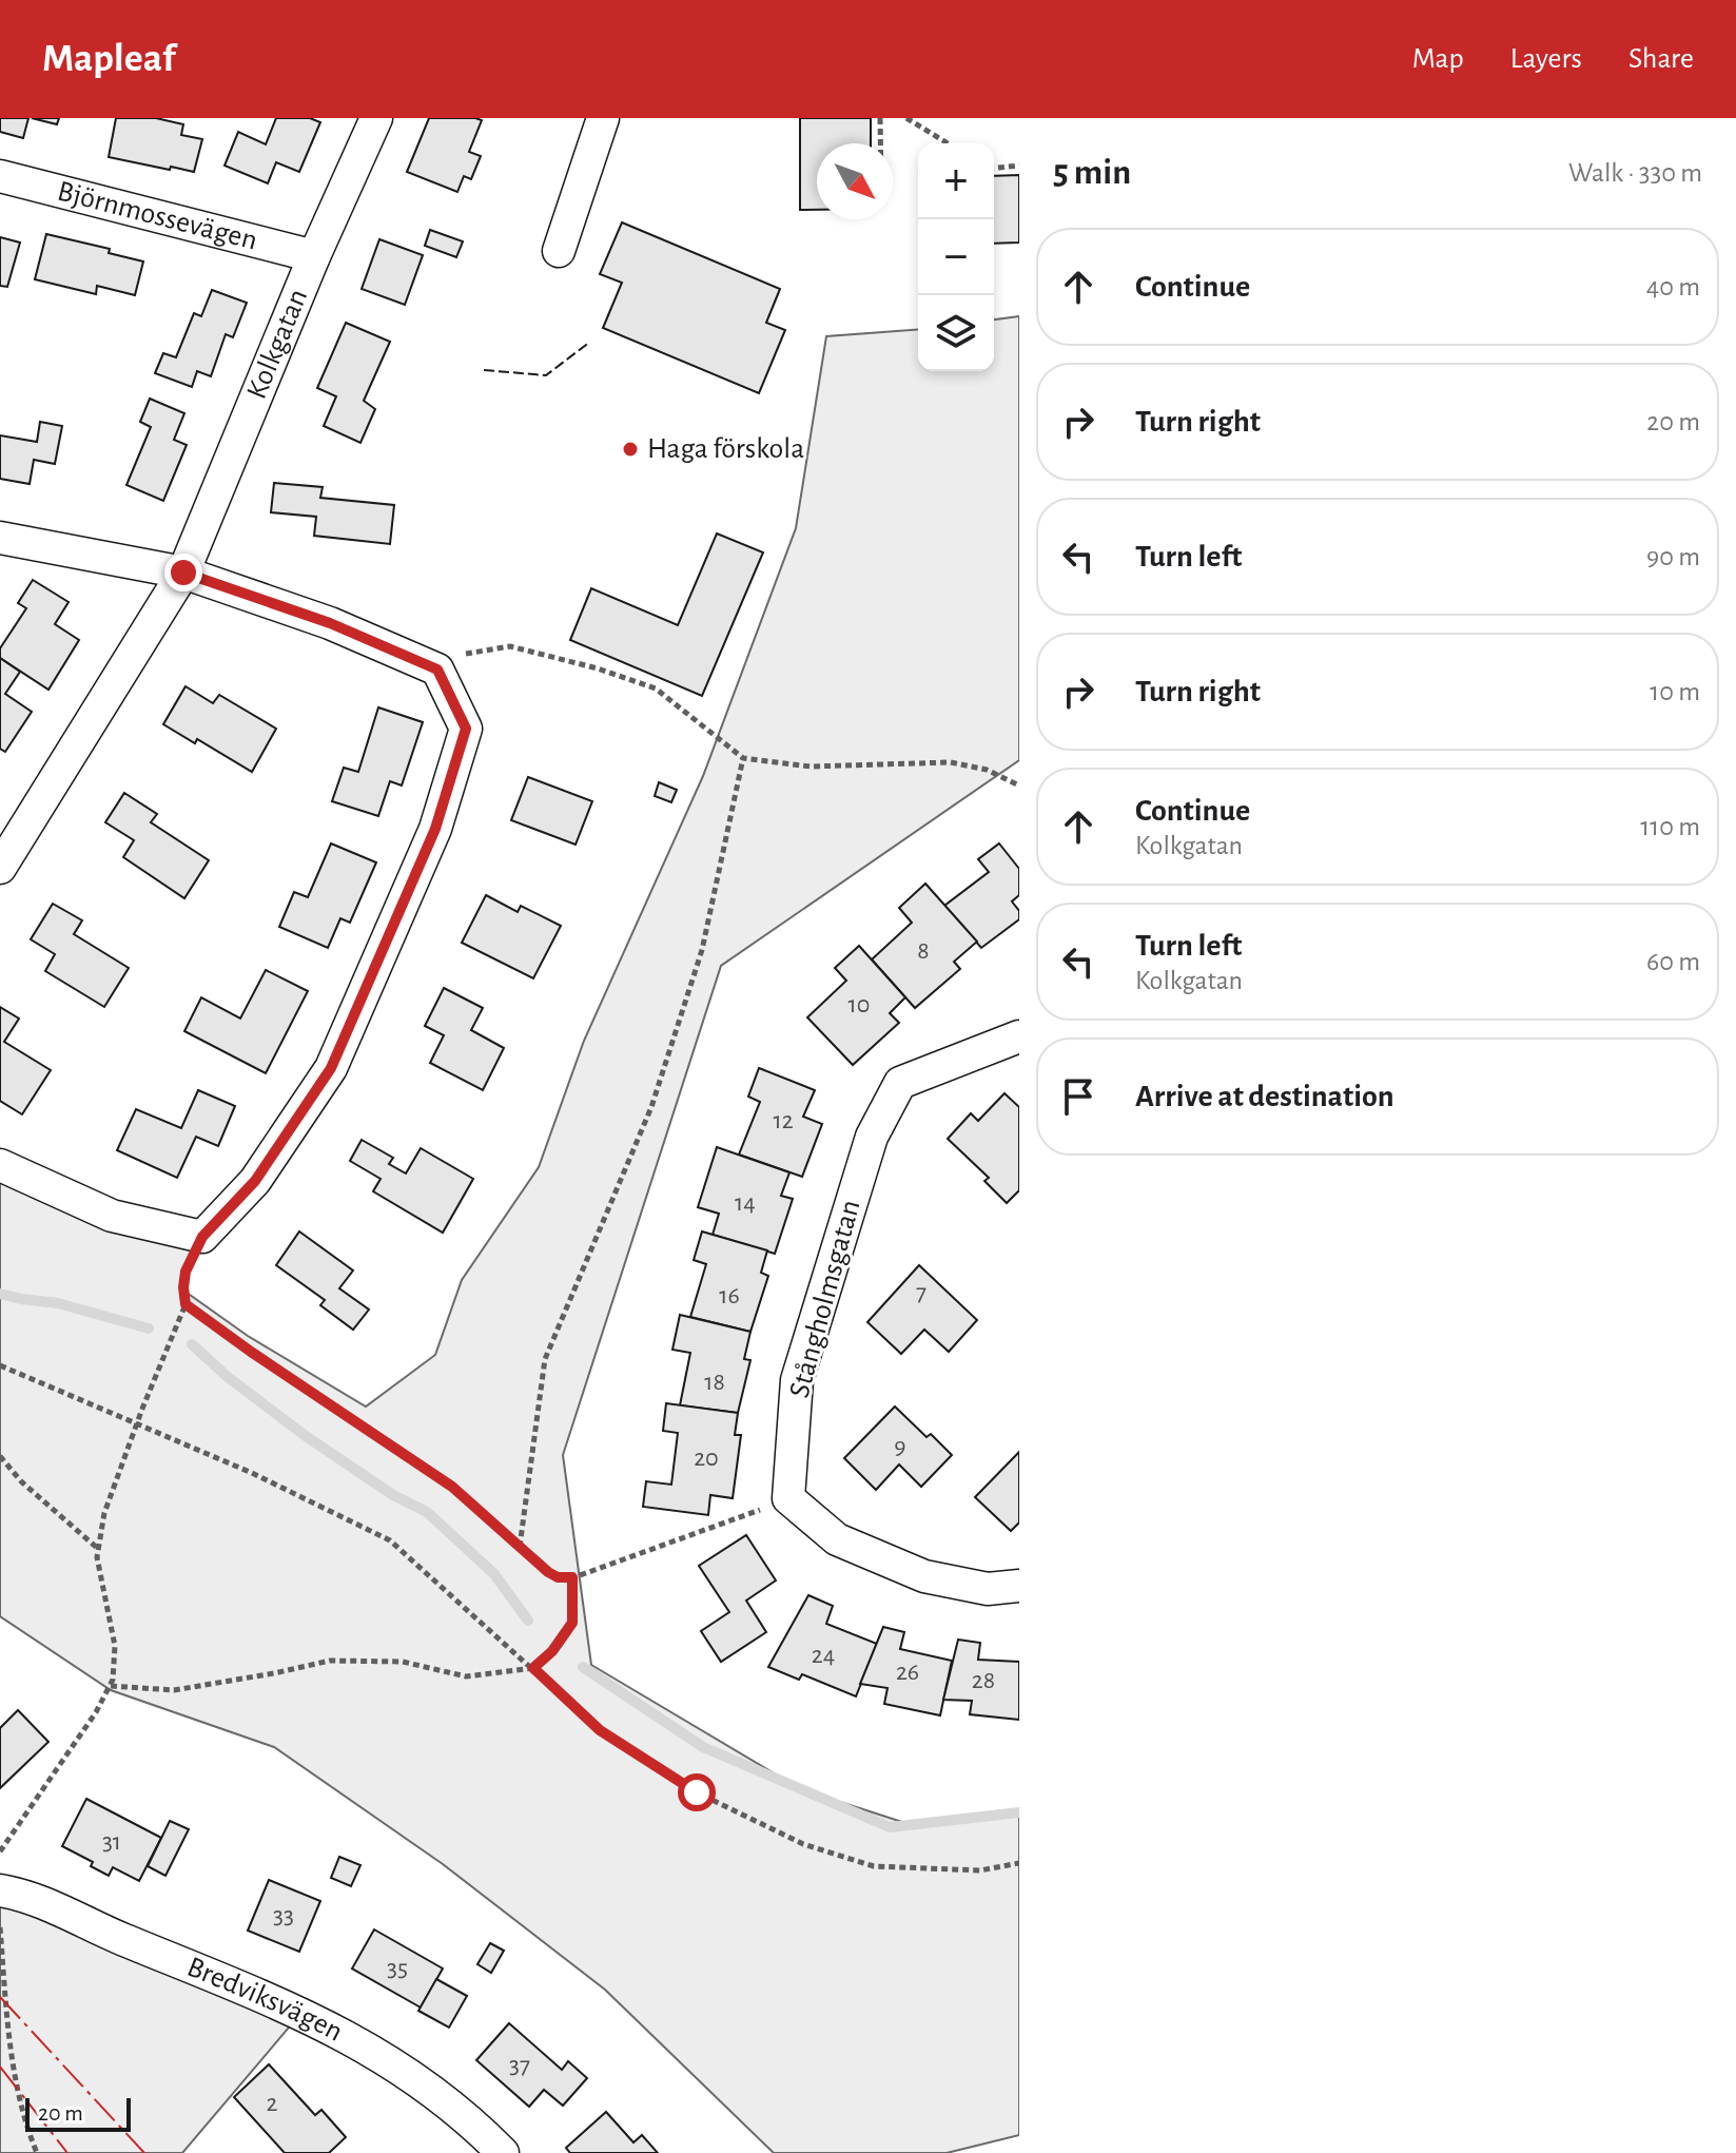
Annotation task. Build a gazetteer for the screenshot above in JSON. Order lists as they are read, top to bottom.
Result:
{
  "streets": {
    "street": [
      "Björnmossevägen",
      "Kolkgatan",
      "Stångholmsgatan",
      "Bredviksvägen"
    ]
  },
  "crossings": [
    ["Björnmossevägen", "Kolkgatan"]
  ],
  "places": ["Haga förskola"],
  "house_numbers": [
    "8",
    "10",
    "12",
    "14",
    "7",
    "16",
    "18",
    "9",
    "20",
    "24",
    "26",
    "28",
    "31",
    "33",
    "35",
    "37",
    "2"
  ],
  "scale_bar": "20 m",
  "north": "bottom right",
  "page": {
    "header": "Mapleaf",
    "nav": ["Map", "Layers", "Share"],
    "heading": ["5 min", "Walk · 330 m"],
    "map_buttons": ["+", "−"],
    "list": [
      ["Continue", "40 m"],
      ["Turn right", "20 m"],
      ["Turn left", "90 m"],
      ["Turn right", "10 m"],
      ["Continue", "Kolkgatan", "110 m"],
      ["Turn left", "Kolkgatan", "60 m"],
      "Arrive at destination"
    ],
    "scale": "20 m"
  }
}
